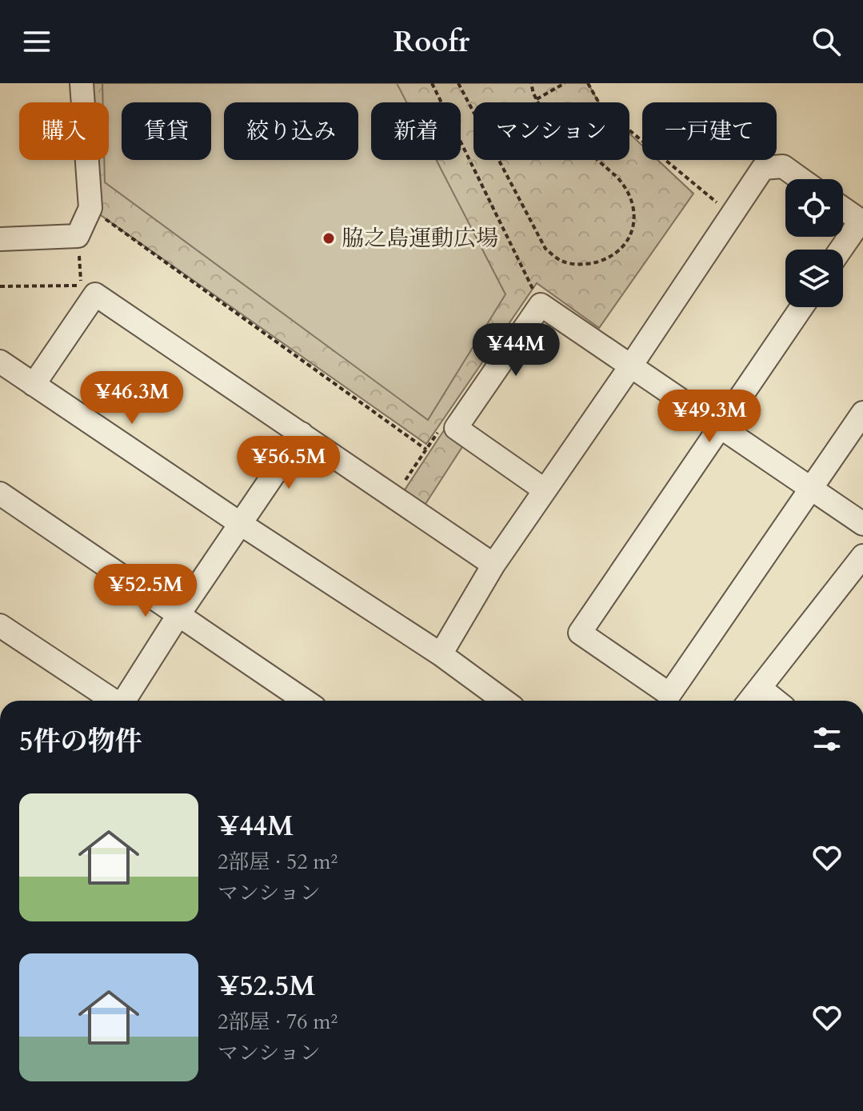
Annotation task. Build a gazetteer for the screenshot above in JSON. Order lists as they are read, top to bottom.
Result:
{
  "places": ["脇之島運動広場"],
  "page": {
    "header": "Roofr",
    "chip": [
      "購入",
      "賃貸",
      "絞り込み",
      "新着",
      "マンション",
      "一戸建て"
    ],
    "price": [
      "¥44M",
      "¥46.3M",
      "¥49.3M",
      "¥56.5M",
      "¥52.5M"
    ],
    "heading": "5件の物件",
    "list": [
      {
        "name": "¥44M",
        "note": "2部屋 · 52 m² · マンション"
      },
      {
        "name": "¥52.5M",
        "note": "2部屋 · 76 m² · マンション"
      }
    ]
  }
}
